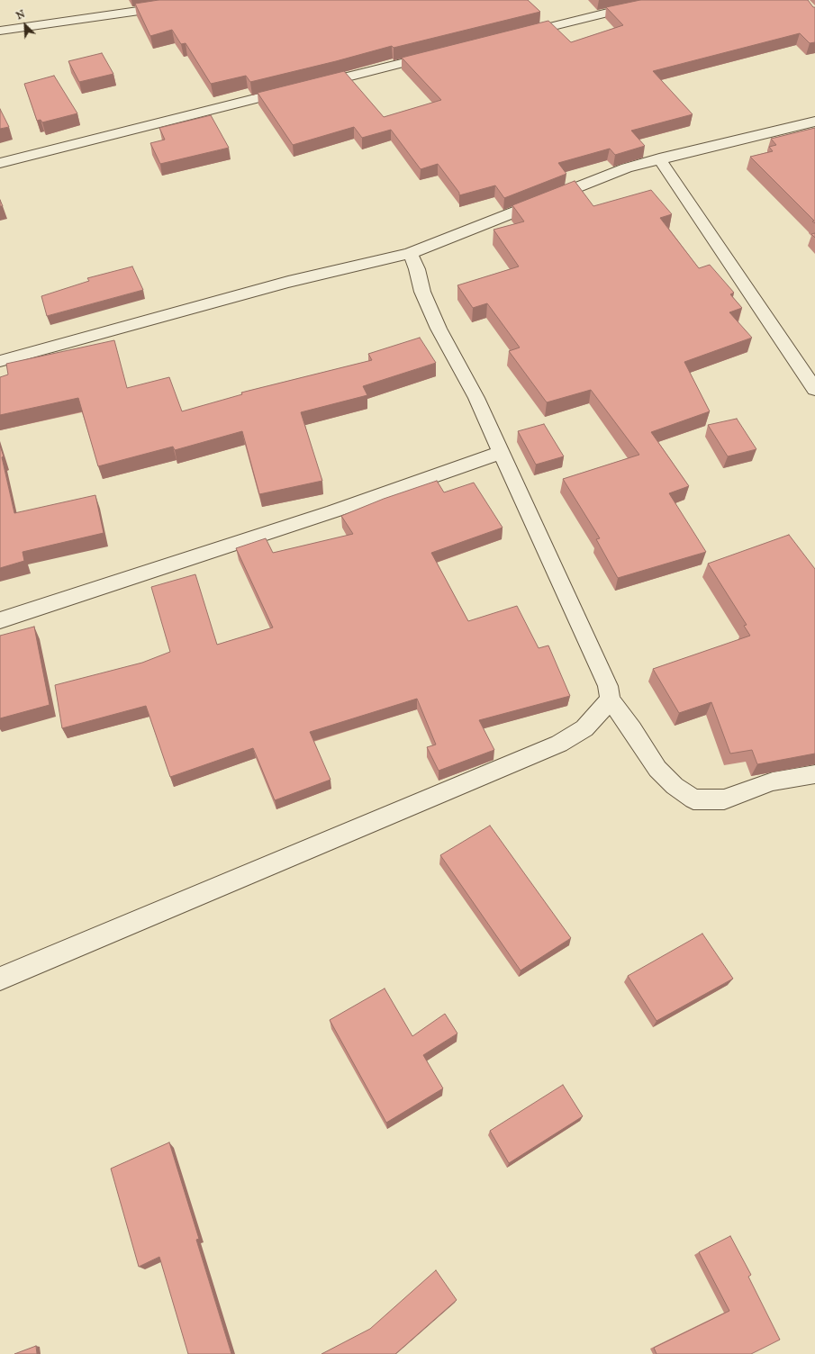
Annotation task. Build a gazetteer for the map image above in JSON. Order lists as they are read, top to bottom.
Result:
{
  "north": "top left"
}
